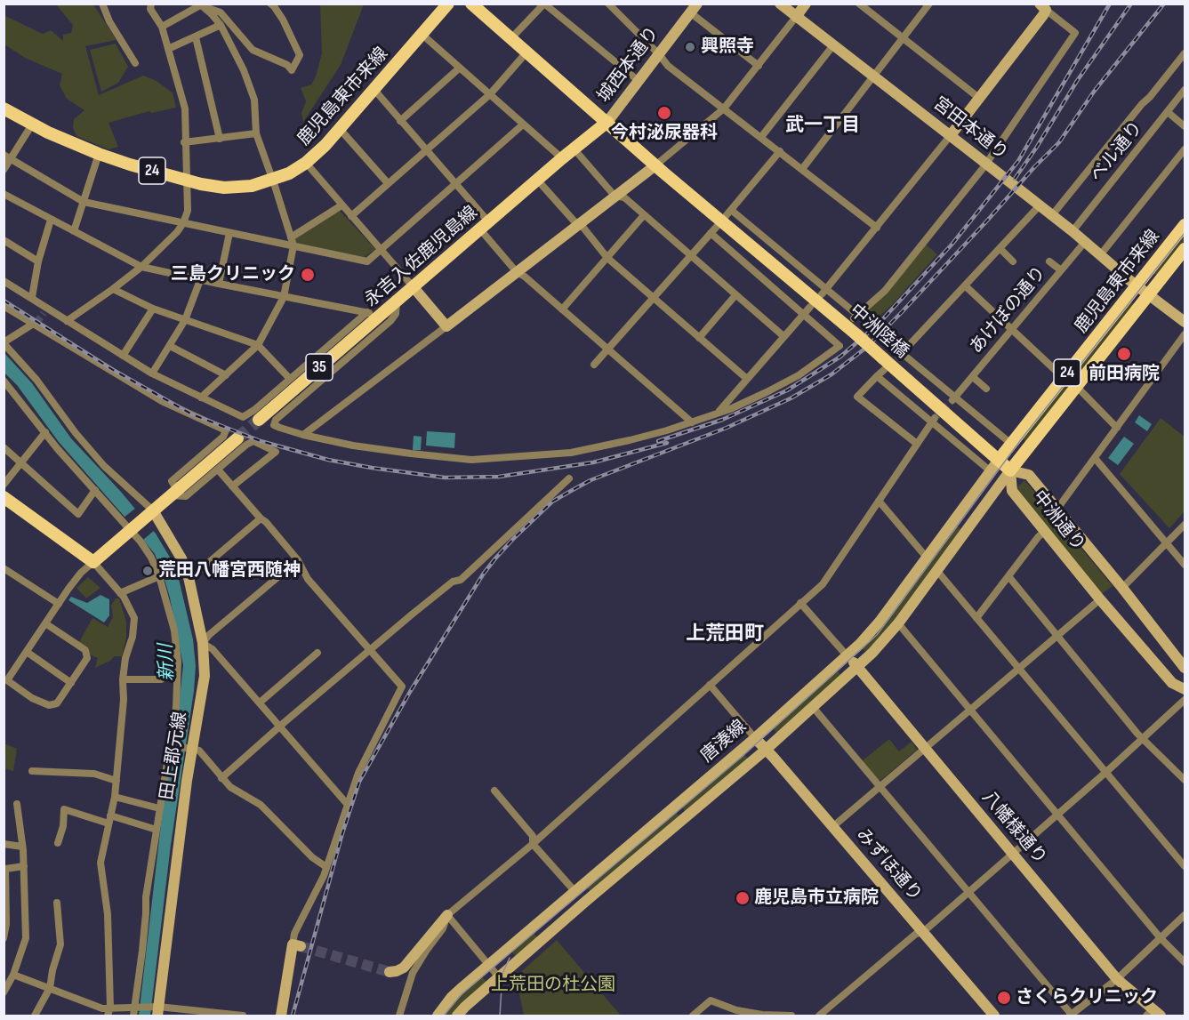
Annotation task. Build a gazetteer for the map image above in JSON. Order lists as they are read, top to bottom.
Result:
{
  "streets": {
    "main road": [
      "鹿児島東市来線",
      "24",
      "永吉入佐鹿児島線",
      "中洲陸橋",
      "35"
    ],
    "street": [
      "城西本通り",
      "宮田本通り",
      "ベル通り",
      "あけぼの通り",
      "中洲通り",
      "唐湊線",
      "田上郡元線",
      "八幡様通り",
      "みずほ通り"
    ]
  },
  "crossings": [
    ["城西本通り", "永吉入佐鹿児島線"],
    ["鹿児島東市来線", "宮田本通り"],
    ["鹿児島東市来線", "中洲陸橋"],
    ["鹿児島東市来線", "中洲通り"],
    ["鹿児島東市来線", "唐湊線"],
    ["宮田本通り", "ベル通り"],
    ["宮田本通り", "あけぼの通り"],
    ["中洲陸橋", "中洲通り"],
    ["中洲陸橋", "唐湊線"],
    ["中洲通り", "唐湊線"],
    ["唐湊線", "八幡様通り"],
    ["唐湊線", "みずほ通り"]
  ],
  "districts": ["武一丁目", "上荒田町"],
  "water": ["新川"],
  "parks": ["上荒田の杜公園"],
  "places": [
    "興照寺",
    "今村泌尿器科",
    "三島クリニック",
    "前田病院",
    "荒田八幡宮西随神",
    "鹿児島市立病院",
    "さくらクリニック"
  ]
}
